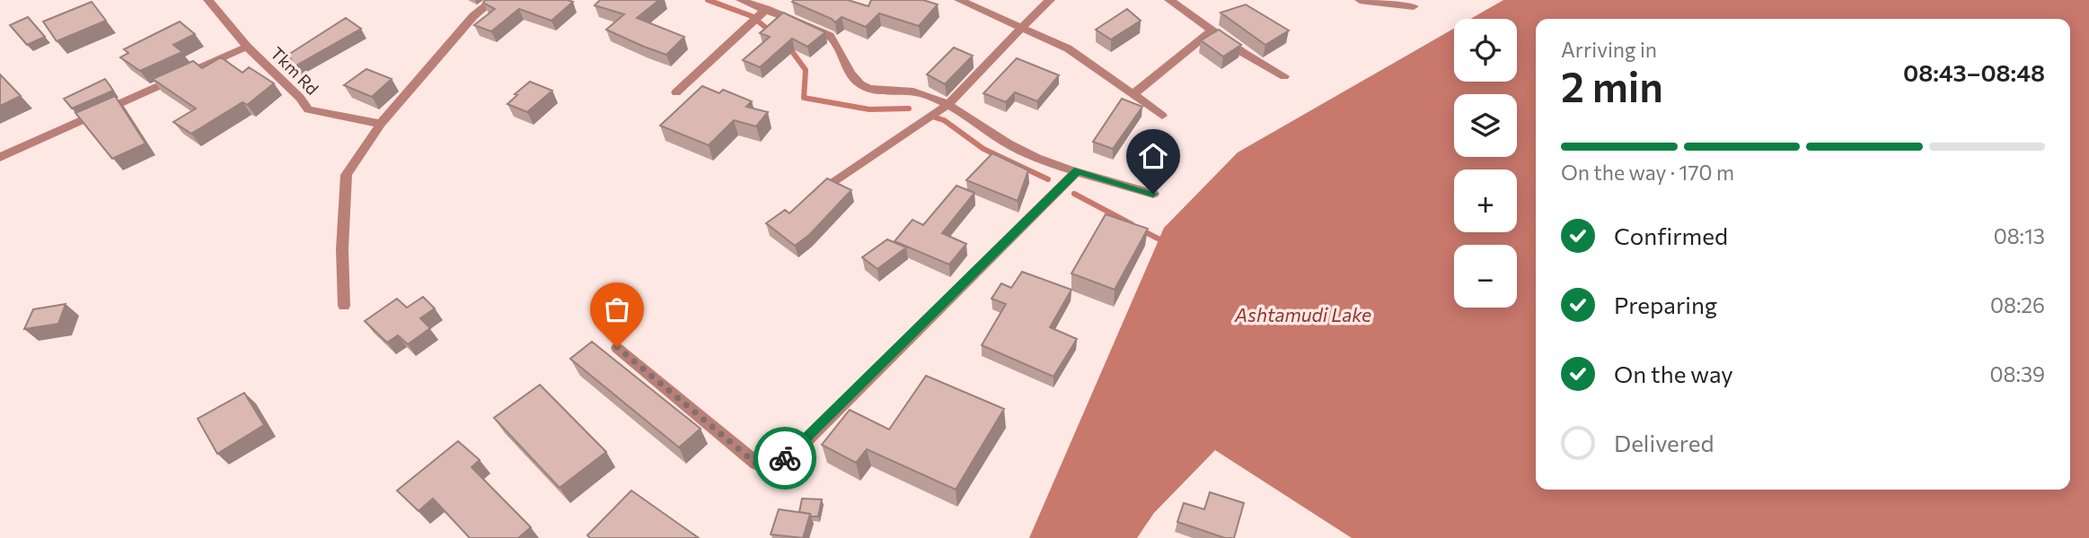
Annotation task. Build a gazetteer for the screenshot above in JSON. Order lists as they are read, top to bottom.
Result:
{
  "streets": {
    "street": ["Tkm Rd"]
  },
  "water": ["Ashtamudi Lake"],
  "page": {
    "map_buttons": ["+", "−"],
    "heading": ["2 min", "Arriving in", "08:43–08:48"],
    "bar": "On the way · 170 m",
    "list": [
      ["Confirmed", "08:13"],
      ["Preparing", "08:26"],
      ["On the way", "08:39"],
      "Delivered"
    ]
  }
}
